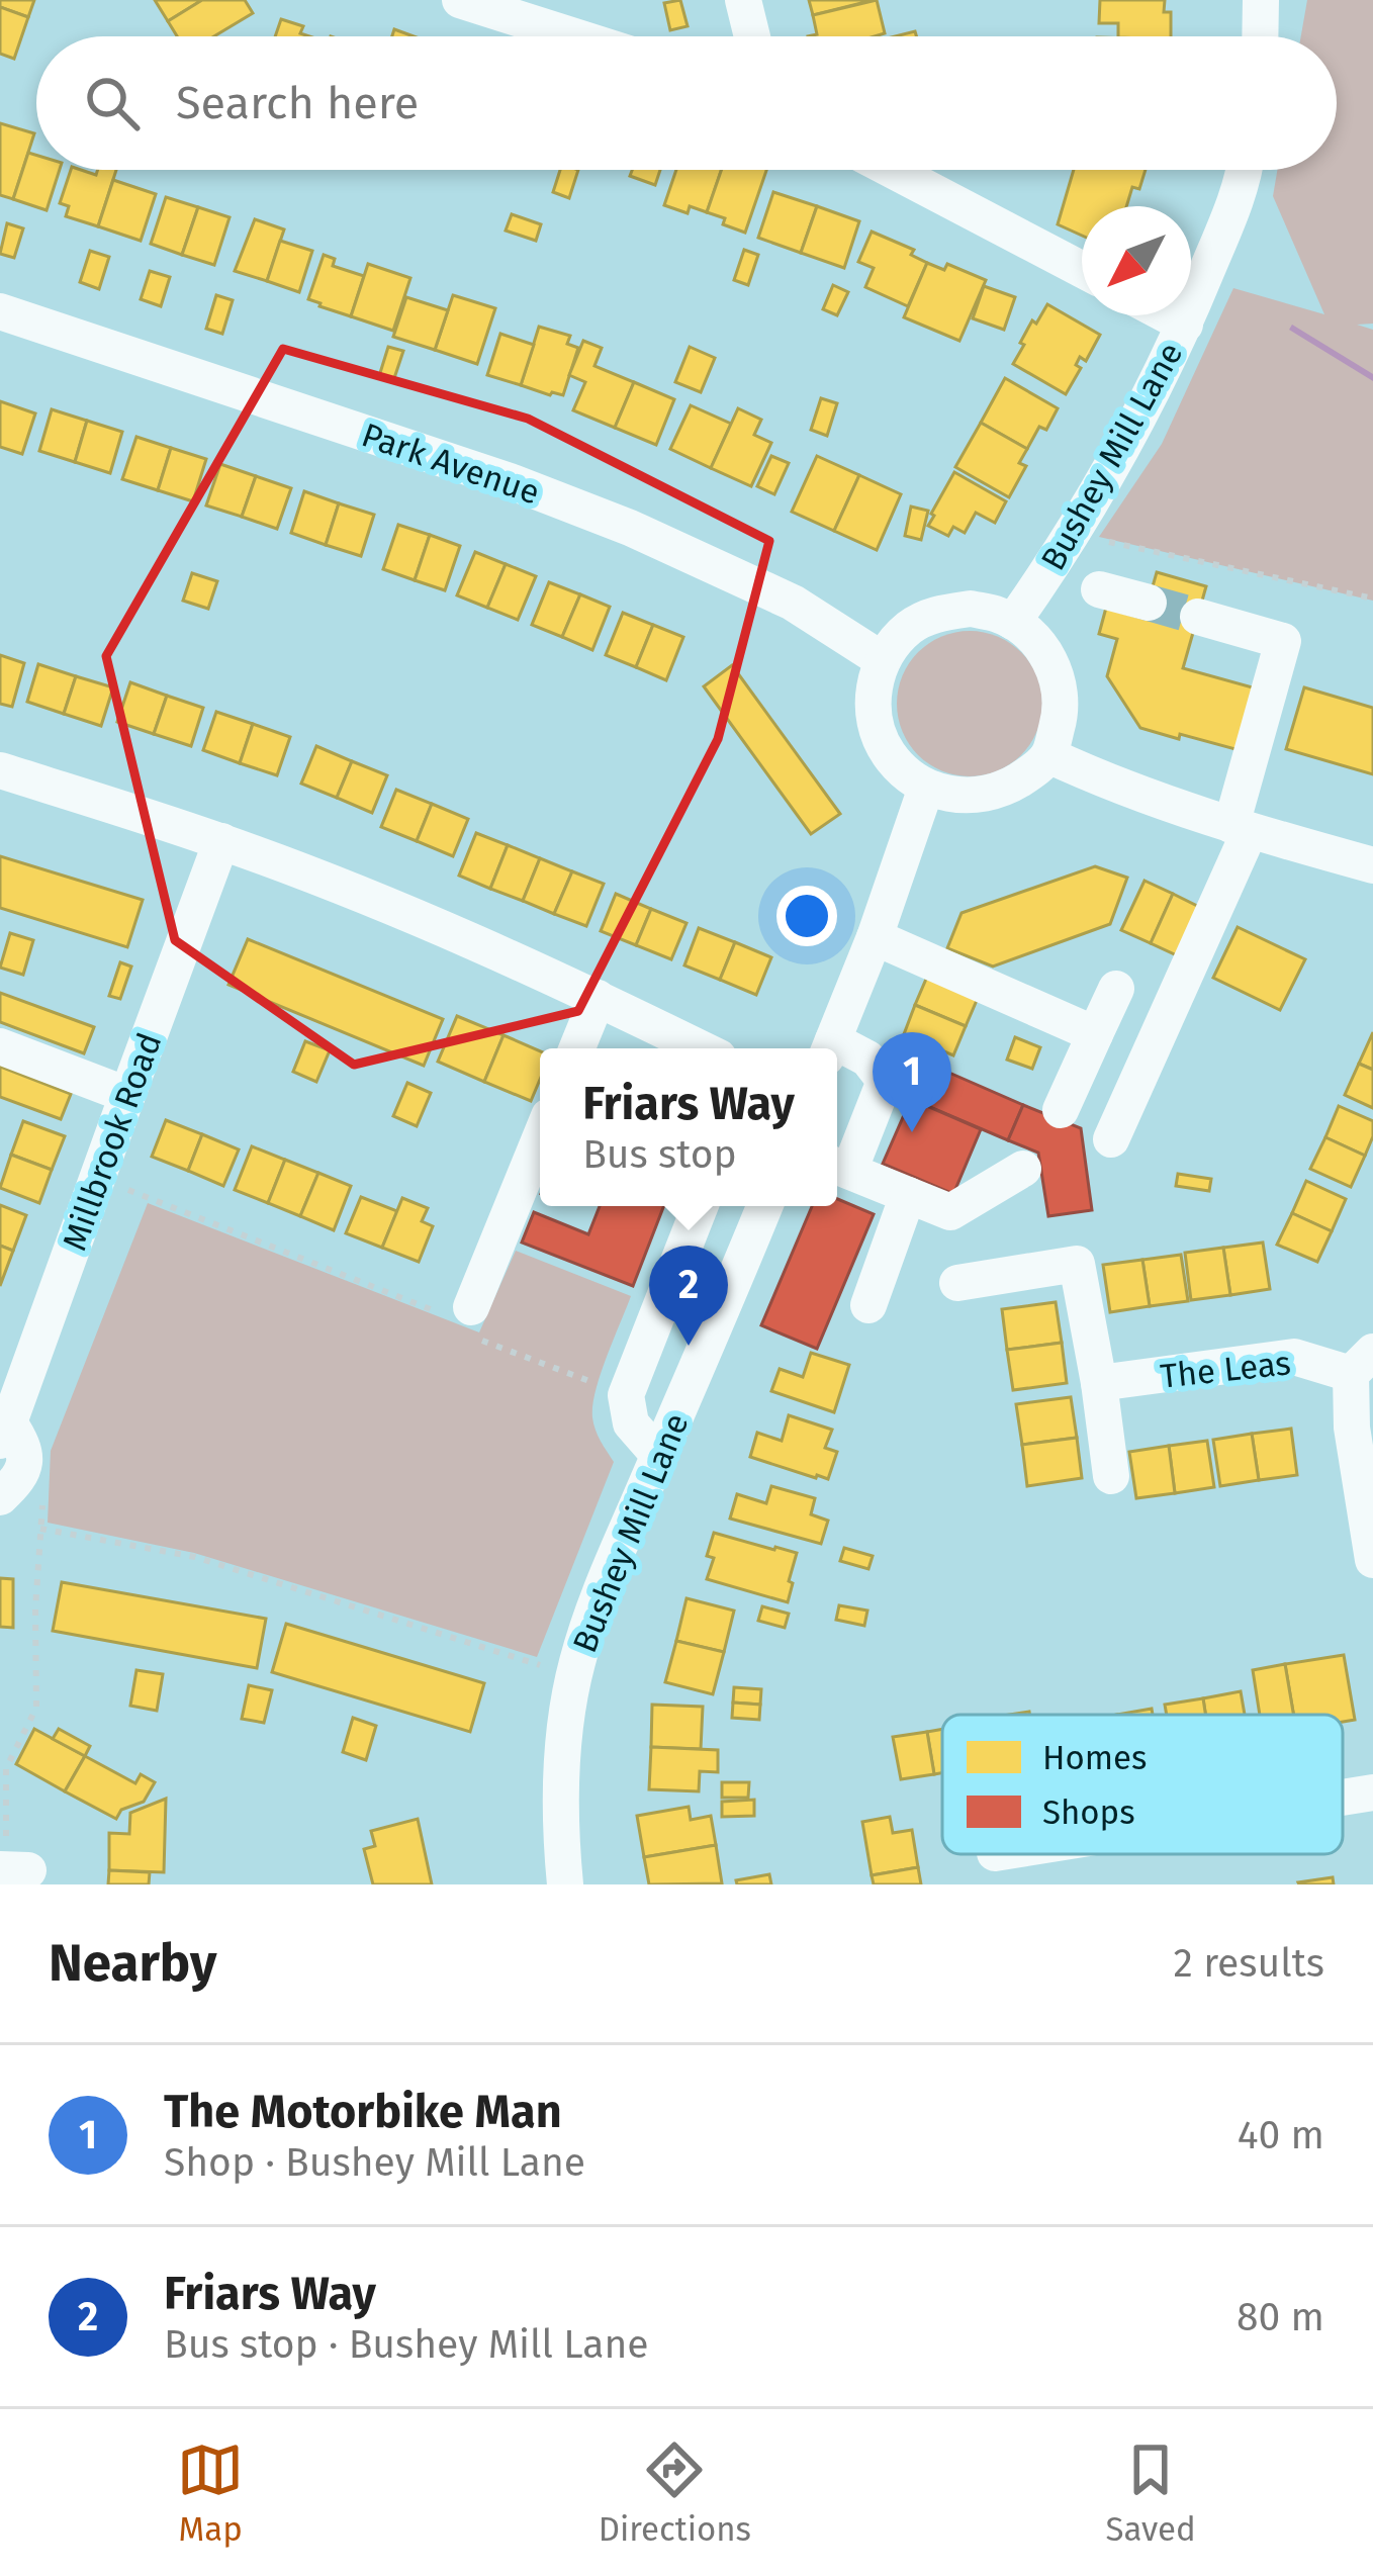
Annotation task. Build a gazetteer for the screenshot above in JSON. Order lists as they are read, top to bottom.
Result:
{
  "streets": {
    "street": [
      "Bushey Mill Lane",
      "Park Avenue",
      "Millbrook Road",
      "The Leas"
    ]
  },
  "crossings": [
    ["Bushey Mill Lane", "Park Avenue"]
  ],
  "legend": ["Homes", "Shops"],
  "north": "bottom left",
  "page": {
    "search": "Search here",
    "pins": ["1", "2"],
    "popup": ["Friars Way", "Bus stop"],
    "heading": ["Nearby", "2 results"],
    "list": [
      {
        "mark": "1",
        "name": "The Motorbike Man",
        "note": "Shop · Bushey Mill Lane",
        "value": "40 m"
      },
      {
        "mark": "2",
        "name": "Friars Way",
        "note": "Bus stop · Bushey Mill Lane",
        "value": "80 m"
      }
    ],
    "nav": ["Map", "Directions", "Saved"]
  }
}
